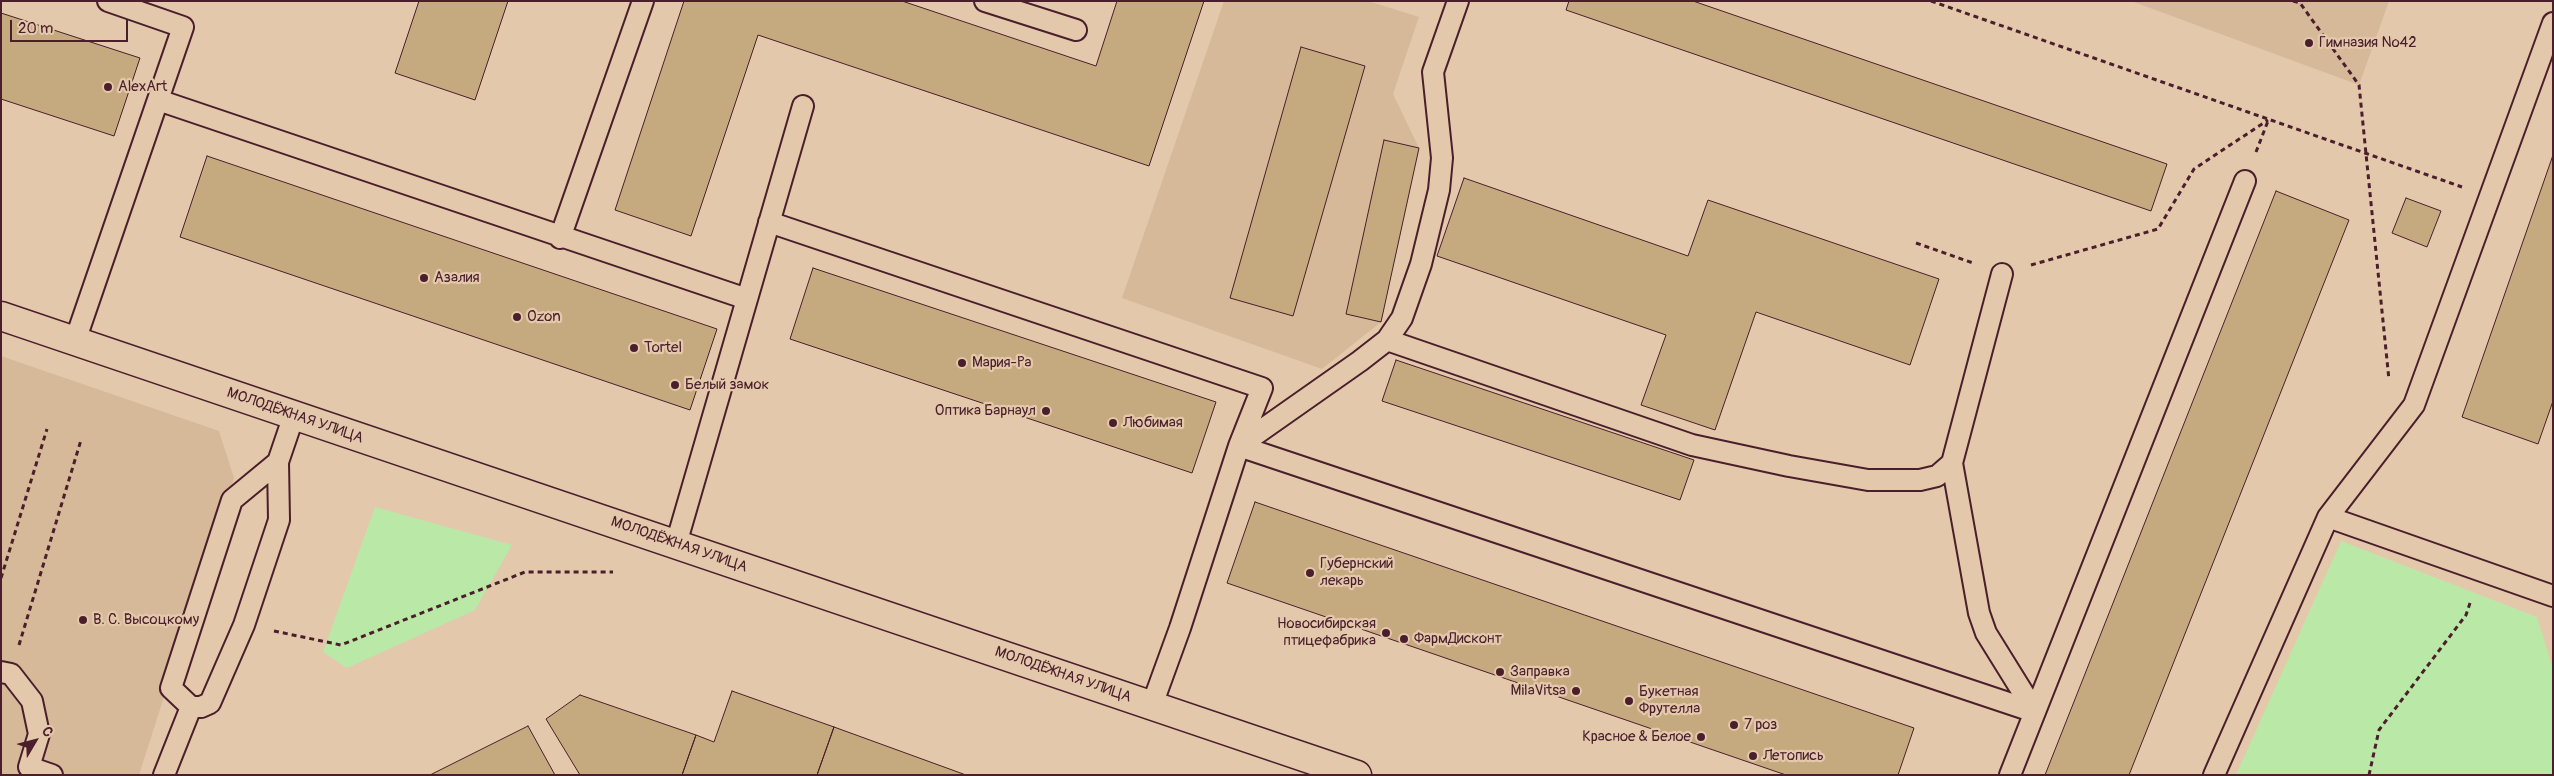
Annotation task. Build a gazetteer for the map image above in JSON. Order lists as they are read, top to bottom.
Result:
{
  "streets": {
    "street": ["МОЛОДЁЖНАЯ УЛИЦА"]
  },
  "places": [
    "Гимназия №42",
    "AlexArt",
    "Азалия",
    "Ozon",
    "Tortel",
    "Мария-Ра",
    "Белый замок",
    "Оптика Барнаул",
    "Любимая",
    "Губернский лекарь",
    "В. С. Высоцкому",
    "Новосибирская птицефабрика",
    "ФармДисконт",
    "Заправка",
    "MilaVitsa",
    "Букетная Фрутелла",
    "7 роз",
    "Красное & Белое",
    "Летопись"
  ],
  "scale_bar": "20 m",
  "north": "top right"
}
